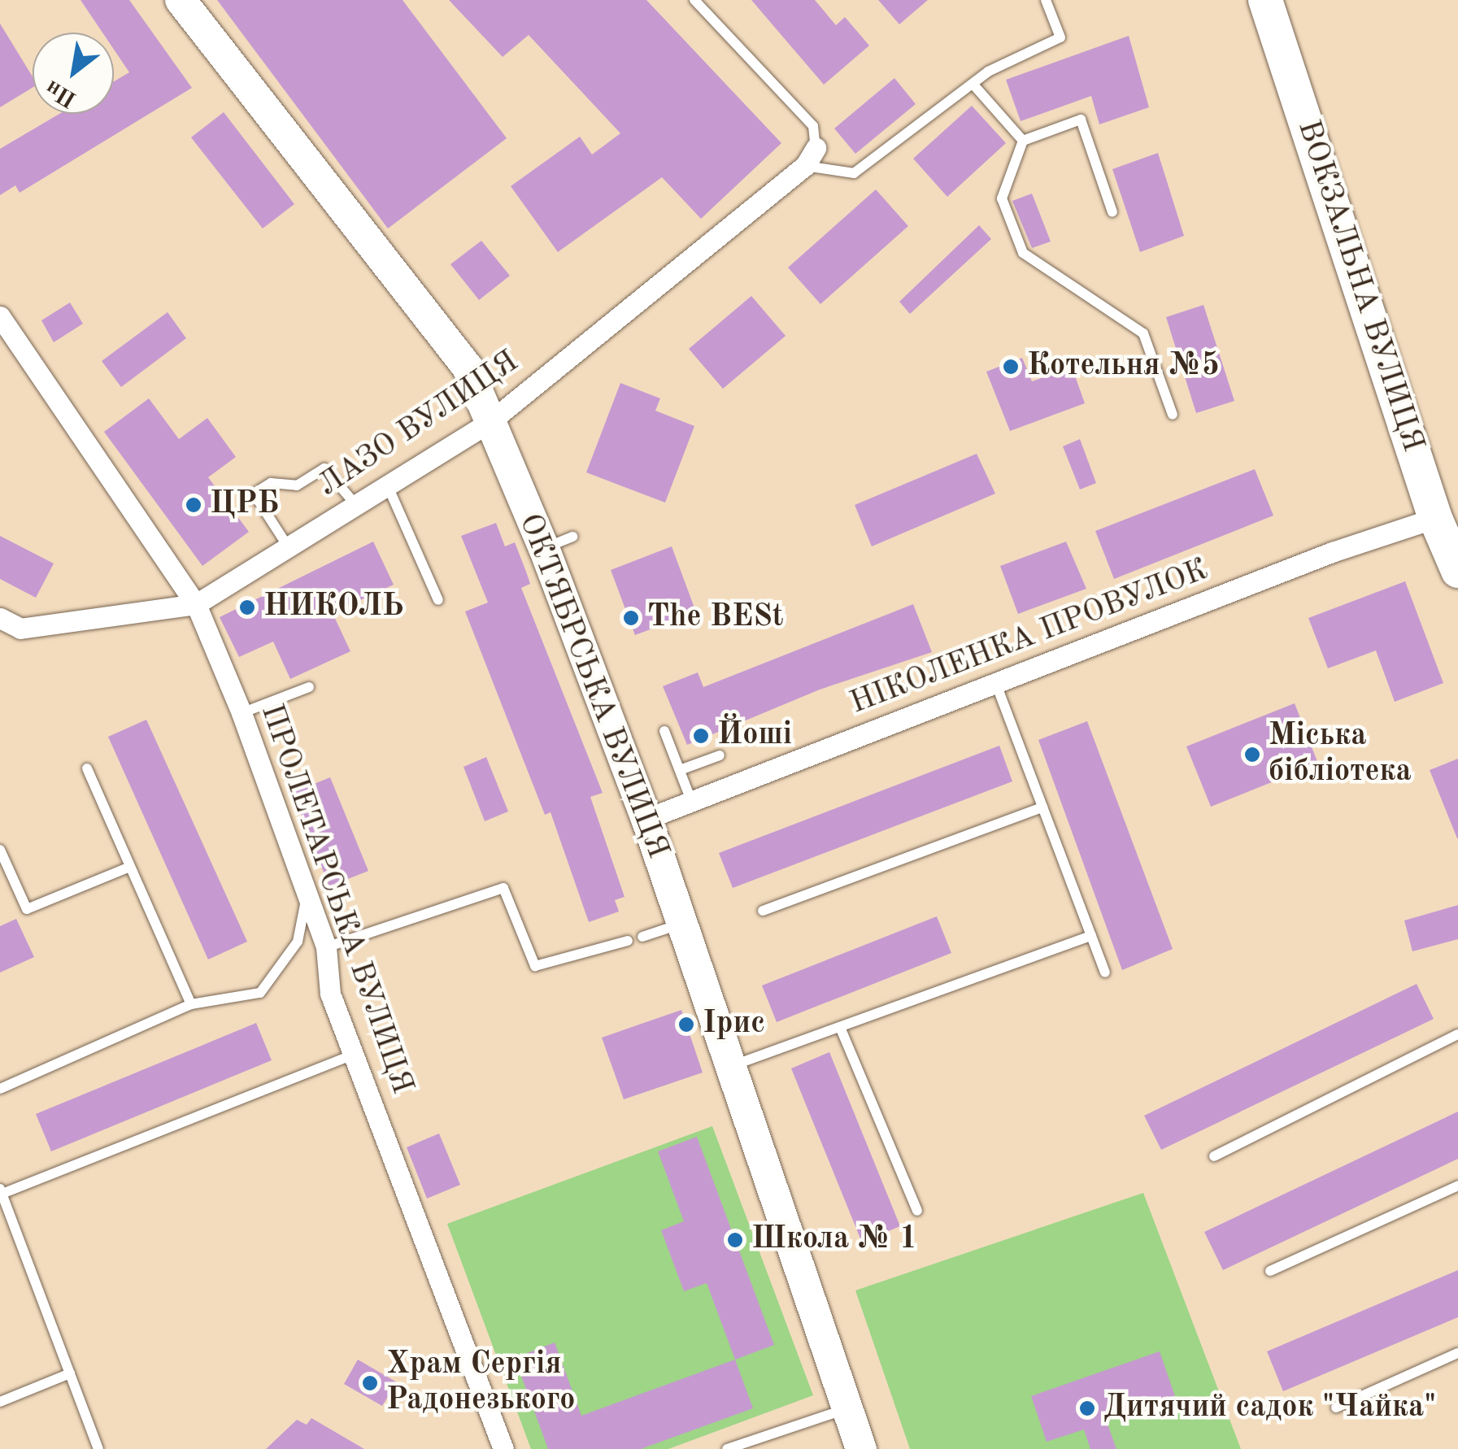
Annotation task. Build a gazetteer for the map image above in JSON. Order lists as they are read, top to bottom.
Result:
{
  "streets": {
    "main road": ["ВОКЗАЛЬНА ВУЛИЦЯ", "ОКТЯБРСЬКА ВУЛИЦЯ"],
    "street": ["ЛАЗО ВУЛИЦЯ", "НІКОЛЕНКА ПРОВУЛОК", "ПРОЛЕТАРСЬКА ВУЛИЦЯ"]
  },
  "crossings": [
    ["ВОКЗАЛЬНА ВУЛИЦЯ", "НІКОЛЕНКА ПРОВУЛОК"],
    ["ЛАЗО ВУЛИЦЯ", "ОКТЯБРСЬКА ВУЛИЦЯ"],
    ["ЛАЗО ВУЛИЦЯ", "ПРОЛЕТАРСЬКА ВУЛИЦЯ"],
    ["НІКОЛЕНКА ПРОВУЛОК", "ОКТЯБРСЬКА ВУЛИЦЯ"]
  ],
  "places": [
    "Котельня №5",
    "ЦРБ",
    "НИКОЛЬ",
    "The BESt",
    "Йоші",
    "Міська бібліотека",
    "Ірис",
    "Школа № 1",
    "Храм Сергія Радонезького",
    "Дитячий садок \"Чайка\""
  ],
  "north": "bottom left"
}
